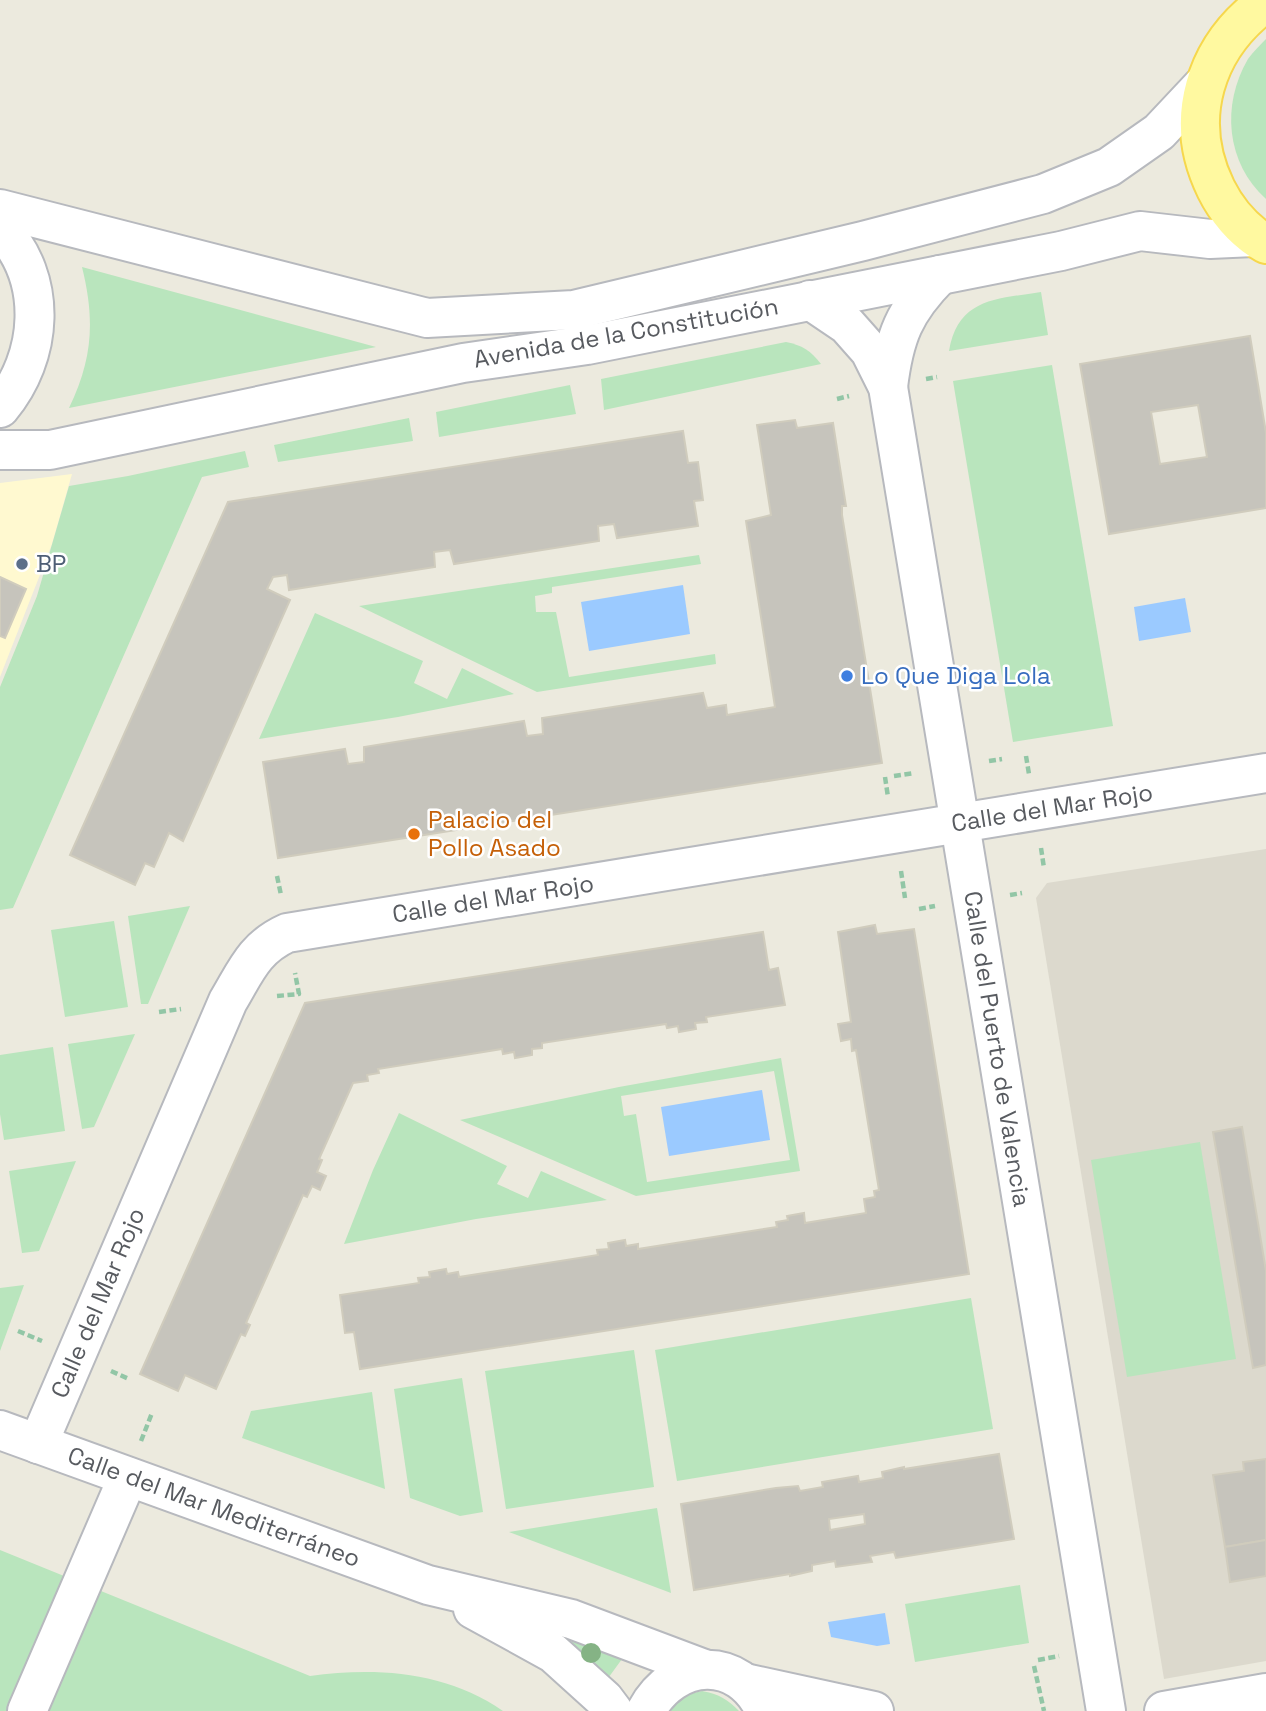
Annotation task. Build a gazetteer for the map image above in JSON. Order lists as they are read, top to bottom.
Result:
{
  "streets": {
    "street": [
      "Avenida de la Constitución",
      "Calle del Mar Rojo",
      "Calle del Puerto de Valencia",
      "Calle del Mar Mediterráneo"
    ]
  },
  "crossings": [
    ["Avenida de la Constitución", "Calle del Puerto de Valencia"],
    ["Calle del Mar Rojo", "Calle del Puerto de Valencia"],
    ["Calle del Mar Rojo", "Calle del Mar Mediterráneo"]
  ],
  "places": ["BP", "Lo Que Diga Lola", "Palacio del Pollo Asado"]
}
